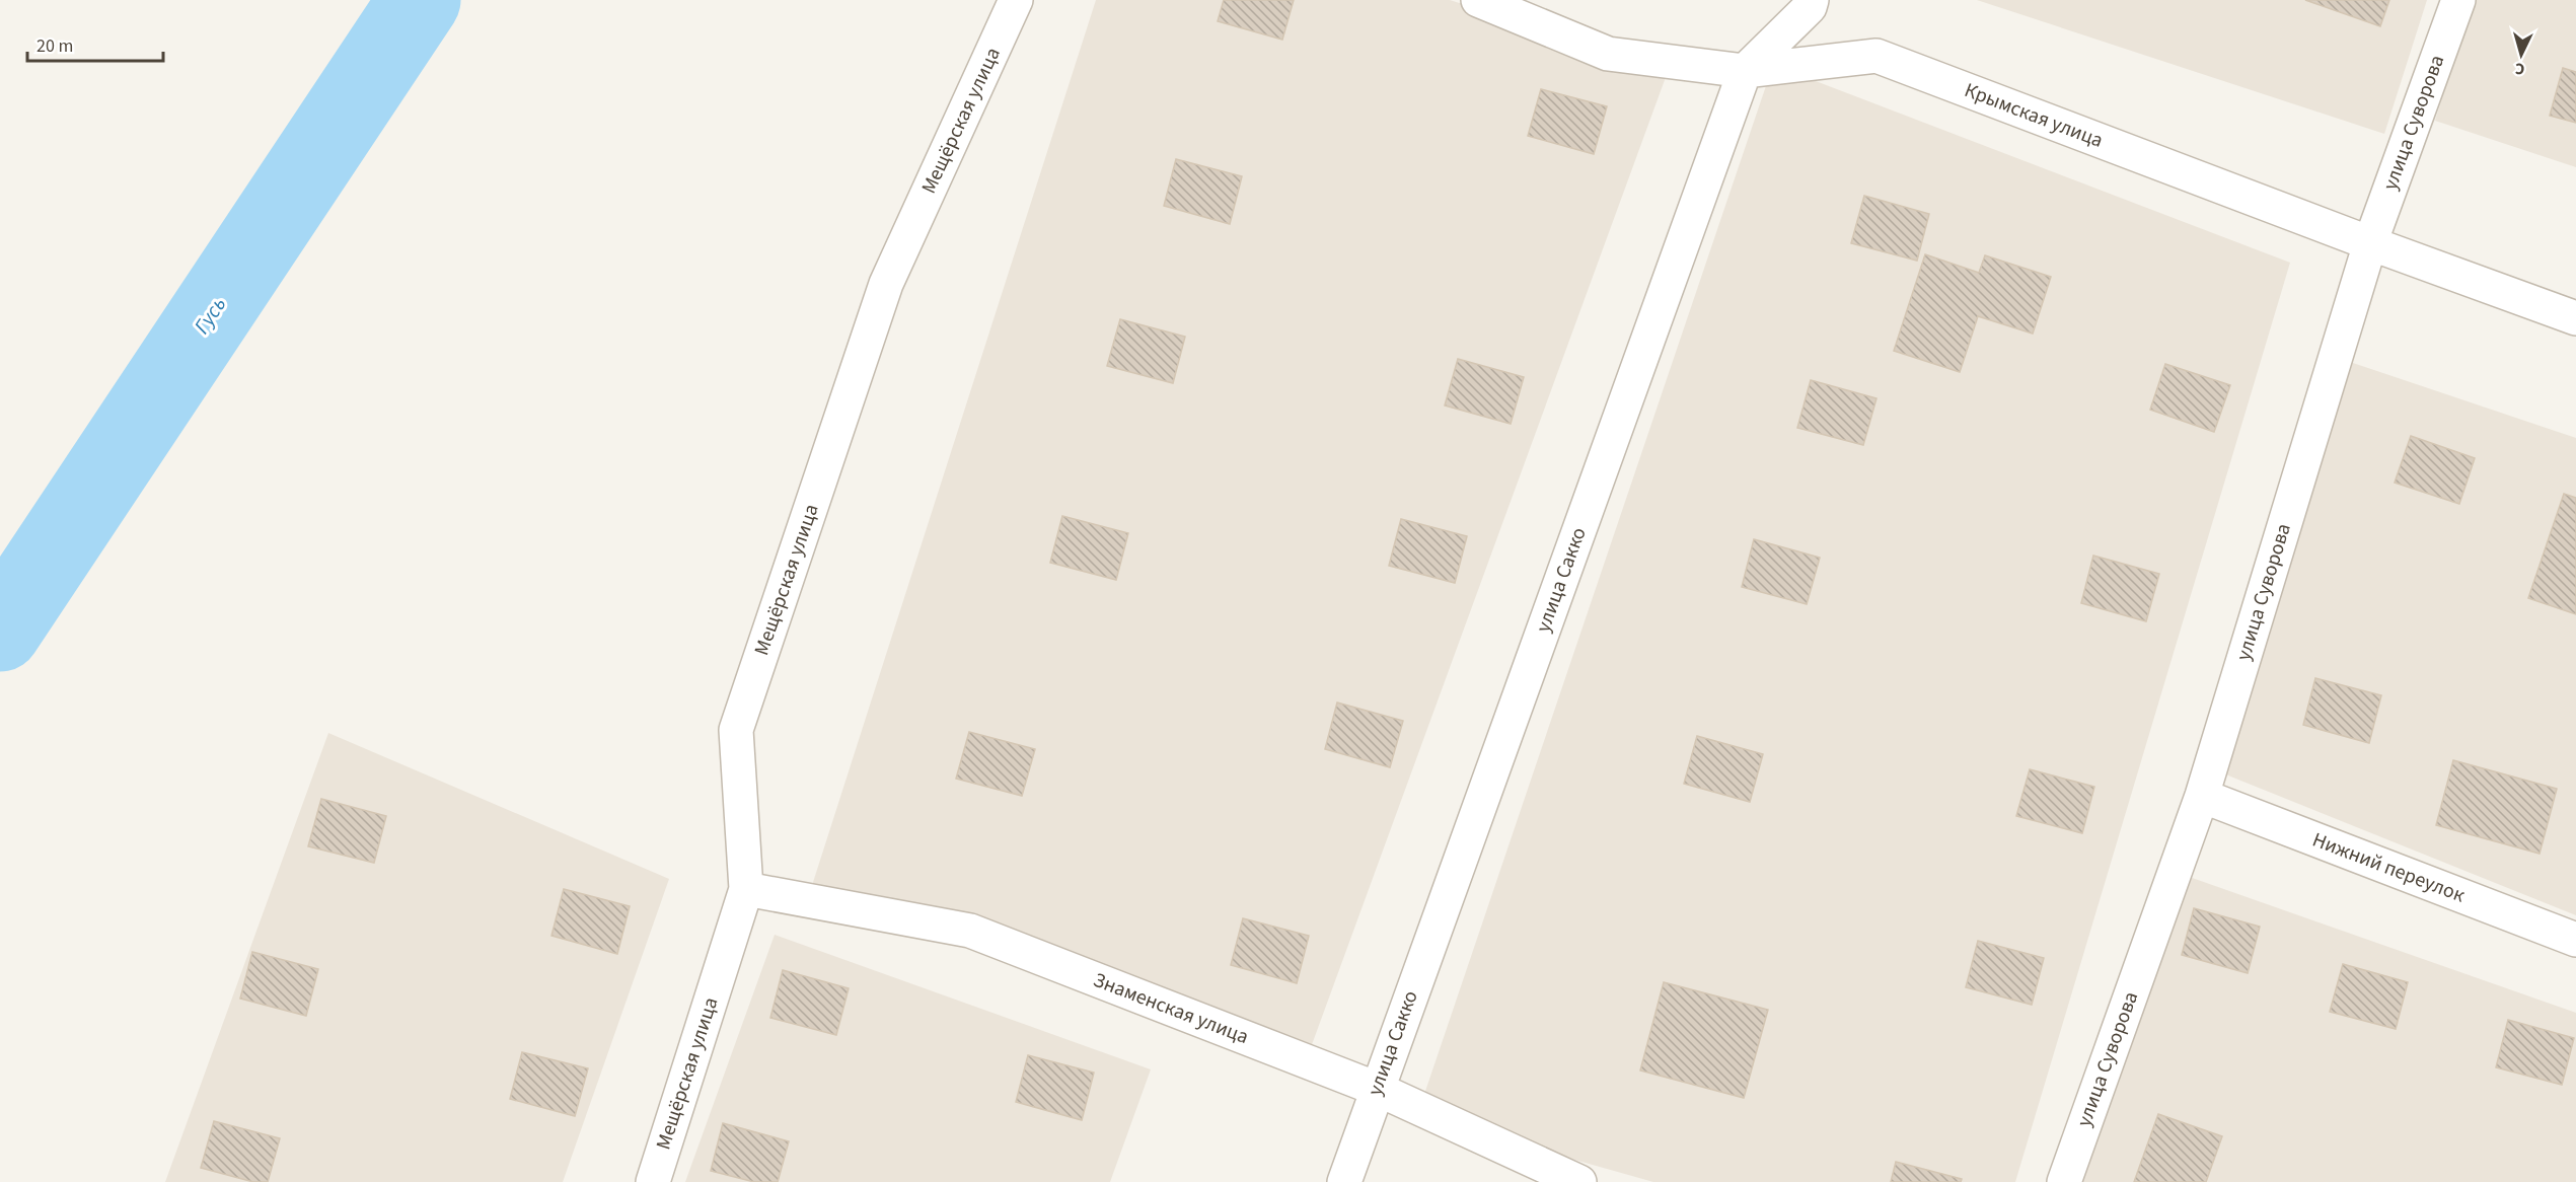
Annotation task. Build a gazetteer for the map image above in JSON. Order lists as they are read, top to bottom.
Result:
{
  "streets": {
    "street": [
      "Крымская улица",
      "Мещёрская улица",
      "улица Суворова",
      "улица Сакко",
      "Нижний переулок",
      "Знаменская улица"
    ]
  },
  "crossings": [
    ["Крымская улица", "улица Суворова"],
    ["Крымская улица", "улица Сакко"],
    ["Мещёрская улица", "Знаменская улица"],
    ["улица Суворова", "Нижний переулок"],
    ["улица Сакко", "Знаменская улица"]
  ],
  "water": ["Гусь"],
  "scale_bar": "20 m",
  "north": "bottom"
}
